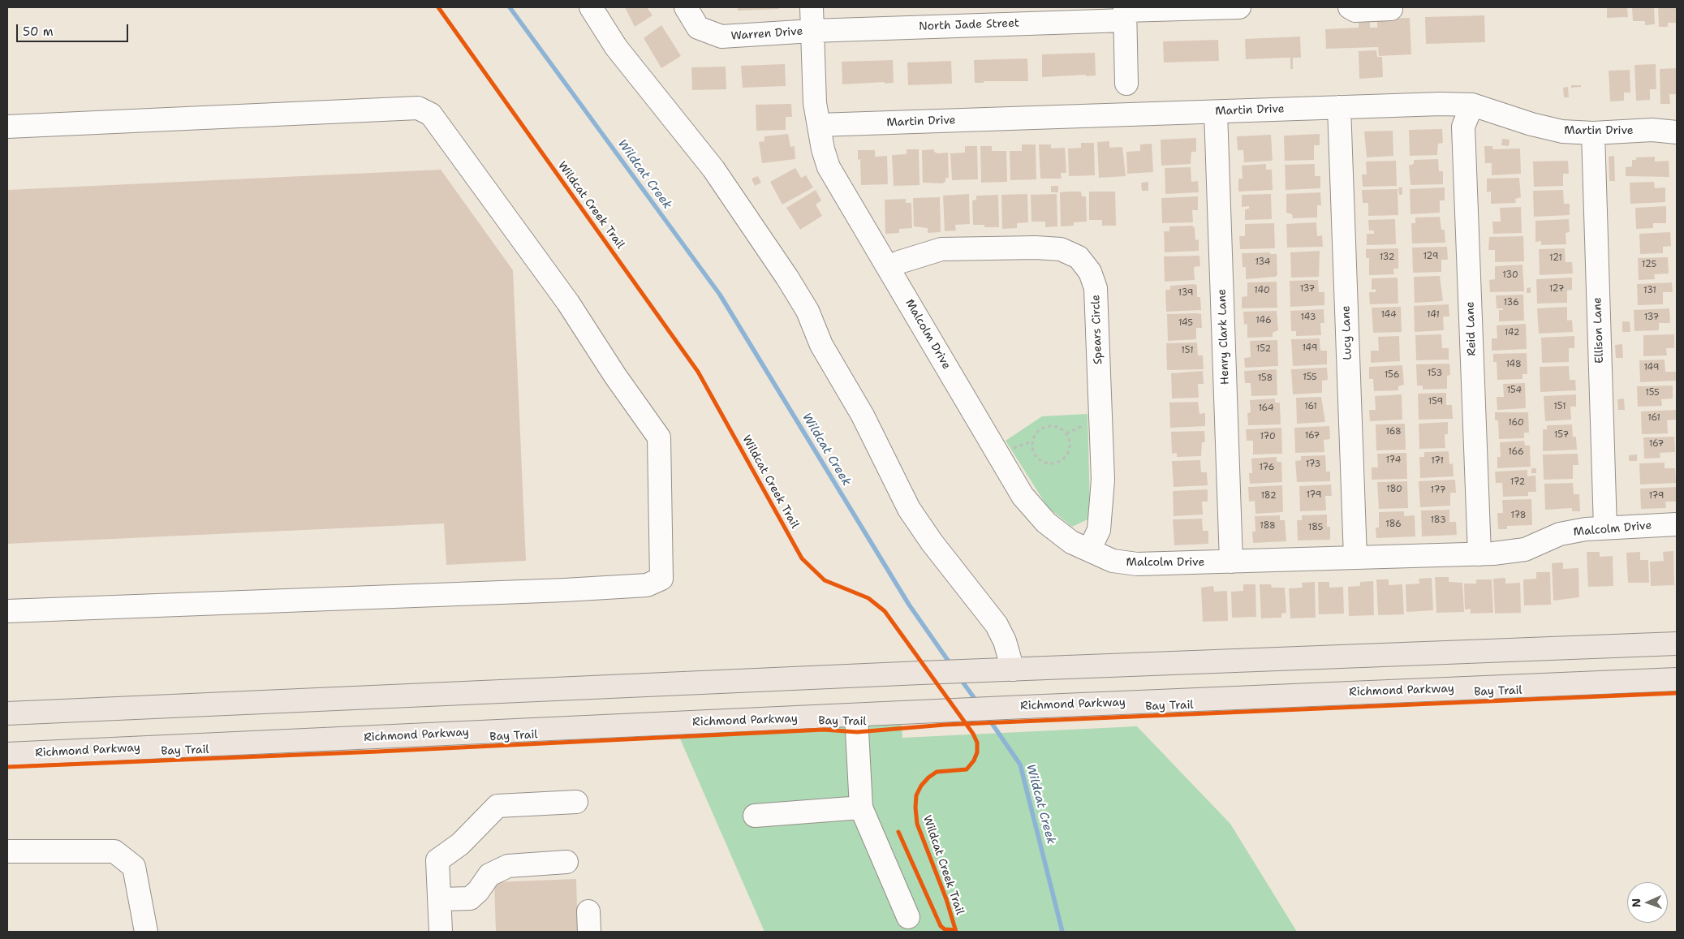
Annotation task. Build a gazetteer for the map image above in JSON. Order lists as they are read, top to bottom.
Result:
{
  "streets": {
    "highway": ["Richmond Parkway"],
    "street": [
      "North Jade Street",
      "Warren Drive",
      "Martin Drive",
      "Reid Lane",
      "Spears Circle",
      "Ellison Lane",
      "Lucy Lane",
      "Malcolm Drive",
      "Henry Clark Lane"
    ],
    "cycle path": ["Wildcat Creek Trail", "Bay Trail"]
  },
  "crossings": [
    ["North Jade Street", "Warren Drive"],
    ["North Jade Street", "Malcolm Drive"],
    ["Warren Drive", "Malcolm Drive"],
    ["Martin Drive", "Reid Lane"],
    ["Martin Drive", "Ellison Lane"],
    ["Martin Drive", "Lucy Lane"],
    ["Martin Drive", "Malcolm Drive"],
    ["Martin Drive", "Henry Clark Lane"],
    ["Reid Lane", "Malcolm Drive"],
    ["Spears Circle", "Malcolm Drive"],
    ["Ellison Lane", "Malcolm Drive"],
    ["Lucy Lane", "Malcolm Drive"],
    ["Malcolm Drive", "Henry Clark Lane"]
  ],
  "water": ["Wildcat Creek"],
  "house_numbers": [
    "129",
    "132",
    "121",
    "134",
    "125",
    "130",
    "137",
    "127",
    "140",
    "131",
    "139",
    "136",
    "144",
    "141",
    "143",
    "137",
    "146",
    "145",
    "142",
    "149",
    "152",
    "151",
    "148",
    "149",
    "153",
    "156",
    "155",
    "158",
    "154",
    "155",
    "159",
    "161",
    "151",
    "164",
    "161",
    "160",
    "168",
    "157",
    "167",
    "170",
    "167",
    "166",
    "174",
    "171",
    "173",
    "176",
    "172",
    "180",
    "177",
    "179",
    "182",
    "179",
    "178",
    "183",
    "186",
    "188",
    "185"
  ],
  "scale_bar": "50 m",
  "north": "left"
}
